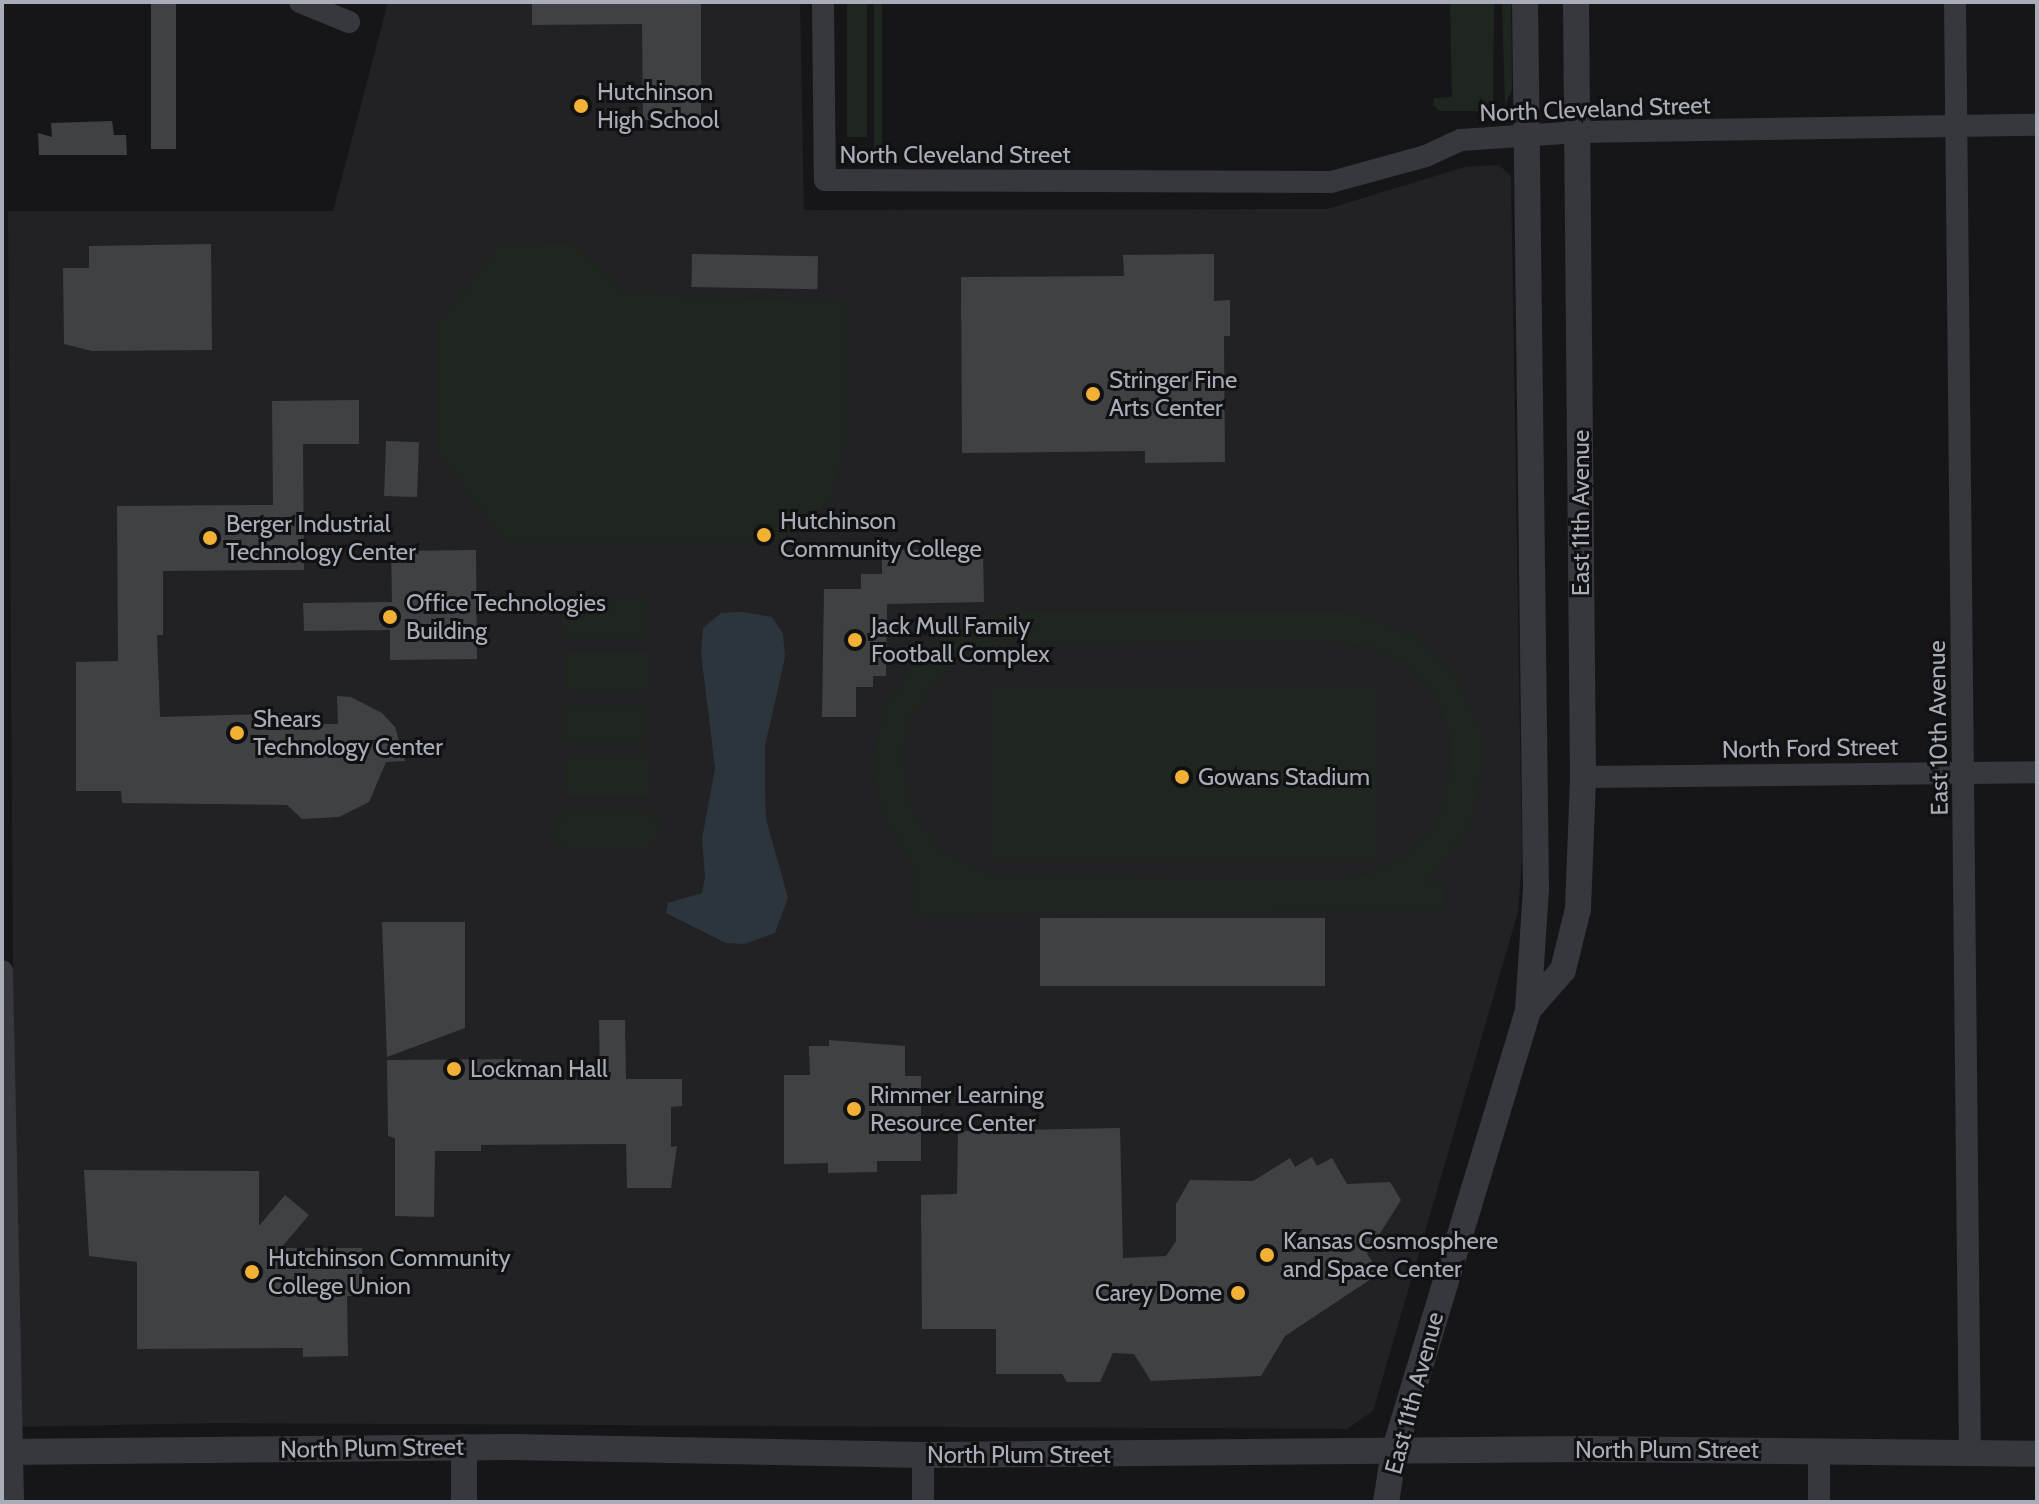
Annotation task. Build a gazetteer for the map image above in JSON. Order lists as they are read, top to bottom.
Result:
{
  "streets": {
    "street": [
      "North Cleveland Street",
      "East 11th Avenue",
      "East 10th Avenue",
      "North Ford Street",
      "North Plum Street"
    ]
  },
  "crossings": [
    ["North Cleveland Street", "East 11th Avenue"],
    ["North Cleveland Street", "East 10th Avenue"],
    ["East 11th Avenue", "North Ford Street"],
    ["East 11th Avenue", "North Plum Street"],
    ["East 10th Avenue", "North Ford Street"],
    ["East 10th Avenue", "North Plum Street"]
  ],
  "places": [
    "Hutchinson High School",
    "Stringer Fine Arts Center",
    "Hutchinson Community College",
    "Berger Industrial Technology Center",
    "Office Technologies Building",
    "Jack Mull Family Football Complex",
    "Shears Technology Center",
    "Gowans Stadium",
    "Lockman Hall",
    "Rimmer Learning Resource Center",
    "Kansas Cosmosphere and Space Center",
    "Hutchinson Community College Union",
    "Carey Dome"
  ]
}
